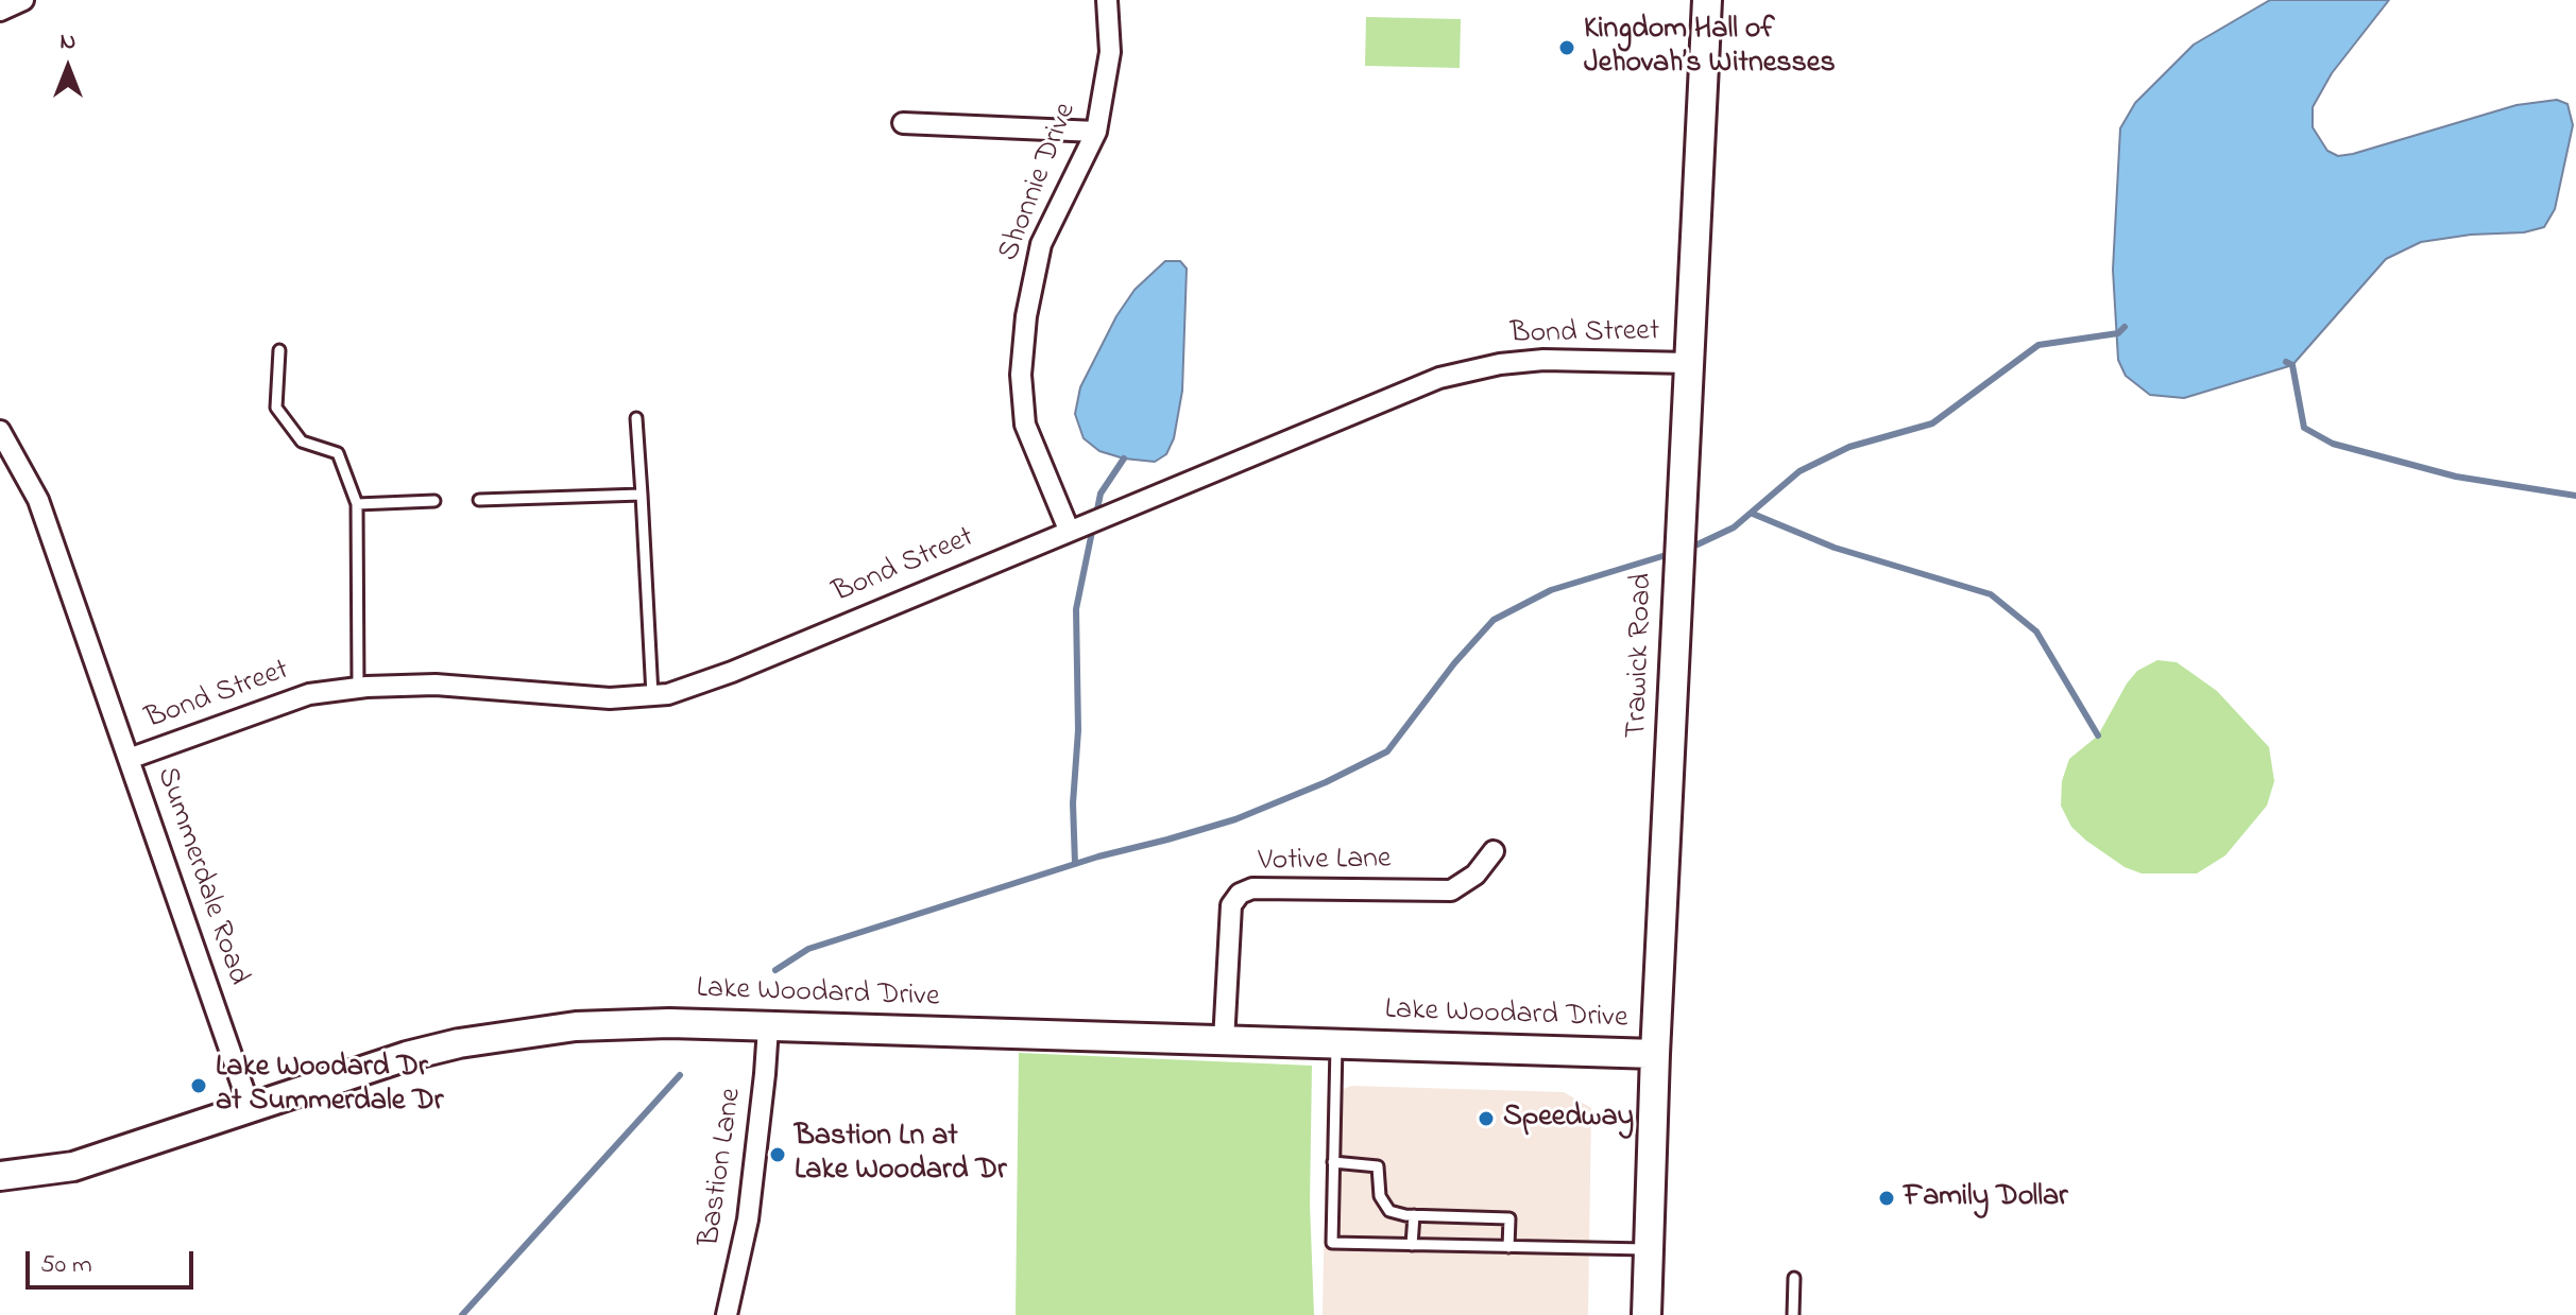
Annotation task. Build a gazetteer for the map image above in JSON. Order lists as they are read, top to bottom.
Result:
{
  "streets": {
    "street": [
      "Shonnie Drive",
      "Bond Street",
      "Trawick Road",
      "Votive Lane",
      "Summerdale Road",
      "Lake Woodard Drive",
      "Bastion Lane"
    ]
  },
  "crossings": [
    ["Shonnie Drive", "Bond Street"],
    ["Bond Street", "Trawick Road"],
    ["Bond Street", "Summerdale Road"],
    ["Trawick Road", "Lake Woodard Drive"],
    ["Votive Lane", "Lake Woodard Drive"],
    ["Summerdale Road", "Lake Woodard Drive"],
    ["Lake Woodard Drive", "Bastion Lane"]
  ],
  "places": [
    "Kingdom Hall of Jehovah’s Witnesses",
    "Lake Woodard Dr at Summerdale Dr",
    "Speedway",
    "Bastion Ln at Lake Woodard Dr",
    "Family Dollar"
  ],
  "scale_bar": "50 m",
  "north": "top"
}
